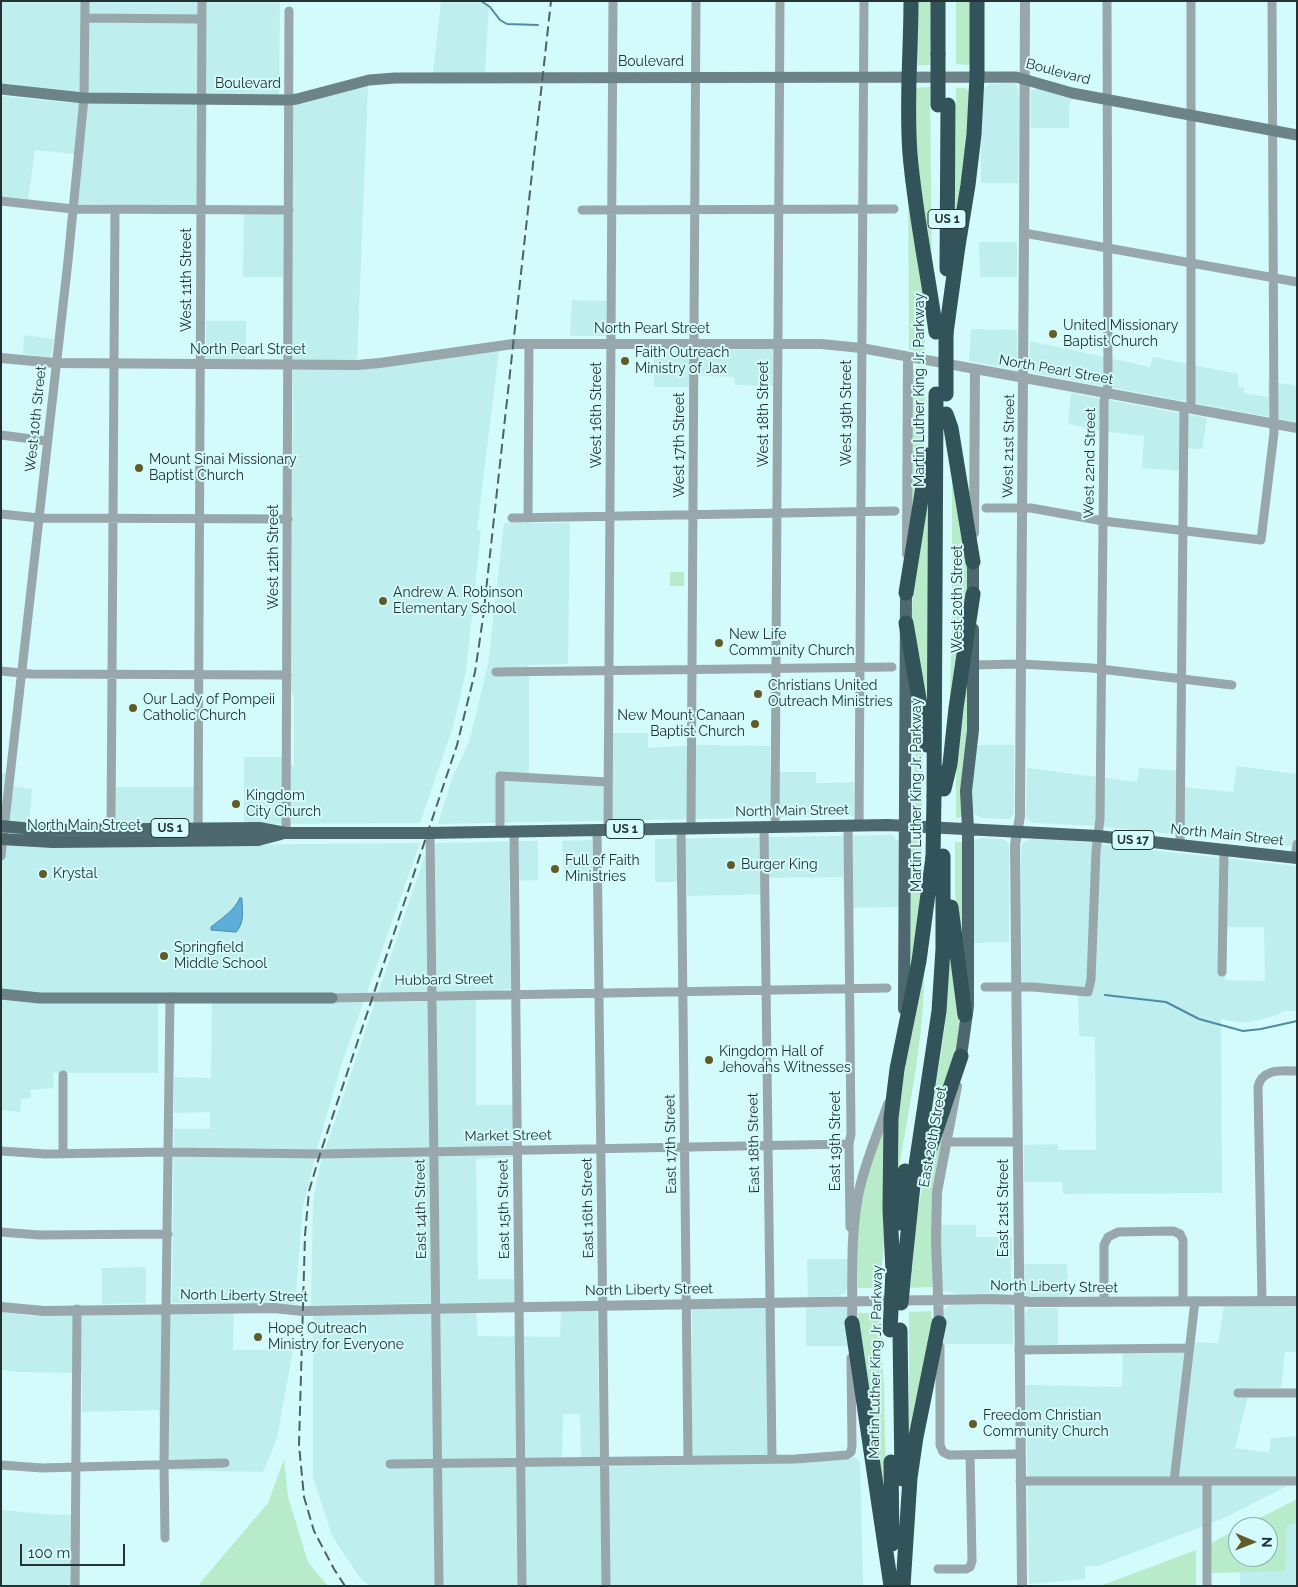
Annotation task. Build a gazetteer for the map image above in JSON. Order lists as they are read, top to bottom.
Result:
{
  "streets": {
    "highway": ["US 1", "Martin Luther King Jr. Parkway"],
    "main road": [
      "Boulevard",
      "West 20th Street",
      "North Main Street",
      "US 17",
      "Hubbard Street",
      "East 20th Street"
    ],
    "street": [
      "West 11th Street",
      "North Pearl Street",
      "West 19th Street",
      "West 18th Street",
      "West 16th Street",
      "West 10th Street",
      "West 17th Street",
      "West 21st Street",
      "West 22nd Street",
      "West 12th Street",
      "Market Street",
      "East 19th Street",
      "East 18th Street",
      "East 17th Street",
      "East 16th Street",
      "East 21st Street",
      "East 14th Street",
      "East 15th Street",
      "North Liberty Street"
    ]
  },
  "crossings": [
    ["Boulevard", "West 11th Street"],
    ["Boulevard", "West 19th Street"],
    ["Boulevard", "West 18th Street"],
    ["Boulevard", "West 16th Street"],
    ["Boulevard", "West 10th Street"],
    ["Boulevard", "West 17th Street"],
    ["Boulevard", "West 21st Street"],
    ["Boulevard", "West 22nd Street"],
    ["Boulevard", "West 12th Street"],
    ["US 1", "Martin Luther King Jr. Parkway"],
    ["US 1", "North Main Street"],
    ["West 11th Street", "North Pearl Street"],
    ["West 11th Street", "North Main Street"],
    ["North Pearl Street", "West 19th Street"],
    ["North Pearl Street", "West 18th Street"],
    ["North Pearl Street", "West 16th Street"],
    ["North Pearl Street", "West 10th Street"],
    ["North Pearl Street", "West 17th Street"],
    ["North Pearl Street", "West 21st Street"],
    ["North Pearl Street", "West 22nd Street"],
    ["North Pearl Street", "West 12th Street"],
    ["North Pearl Street", "West 20th Street"],
    ["West 19th Street", "North Main Street"],
    ["West 19th Street", "East 19th Street"],
    ["West 18th Street", "North Main Street"],
    ["West 18th Street", "East 18th Street"],
    ["West 16th Street", "North Main Street"],
    ["West 16th Street", "East 16th Street"],
    ["West 10th Street", "North Main Street"],
    ["West 17th Street", "North Main Street"],
    ["West 17th Street", "East 17th Street"],
    ["West 21st Street", "North Main Street"],
    ["West 21st Street", "East 21st Street"],
    ["West 22nd Street", "North Main Street"],
    ["West 22nd Street", "East 21st Street"],
    ["West 12th Street", "North Main Street"],
    ["West 20th Street", "North Main Street"],
    ["West 20th Street", "East 20th Street"],
    ["North Main Street", "East 20th Street"],
    ["North Main Street", "East 19th Street"],
    ["North Main Street", "East 18th Street"],
    ["North Main Street", "East 17th Street"],
    ["North Main Street", "East 16th Street"],
    ["North Main Street", "East 21st Street"],
    ["North Main Street", "East 14th Street"],
    ["North Main Street", "East 15th Street"],
    ["Hubbard Street", "East 19th Street"],
    ["Hubbard Street", "East 18th Street"],
    ["Hubbard Street", "East 17th Street"],
    ["Hubbard Street", "East 16th Street"],
    ["Hubbard Street", "East 14th Street"],
    ["Hubbard Street", "East 15th Street"],
    ["Market Street", "East 19th Street"],
    ["Market Street", "East 18th Street"],
    ["Market Street", "East 17th Street"],
    ["Market Street", "East 16th Street"],
    ["Market Street", "East 14th Street"],
    ["Market Street", "East 15th Street"],
    ["East 20th Street", "North Liberty Street"],
    ["East 19th Street", "East 18th Street"],
    ["East 19th Street", "North Liberty Street"],
    ["East 18th Street", "North Liberty Street"],
    ["East 17th Street", "North Liberty Street"],
    ["East 16th Street", "North Liberty Street"],
    ["East 21st Street", "North Liberty Street"],
    ["East 14th Street", "North Liberty Street"],
    ["East 15th Street", "North Liberty Street"]
  ],
  "places": [
    "United Missionary Baptist Church",
    "Faith Outreach Ministry of Jax",
    "Mount Sinai Missionary Baptist Church",
    "Andrew A. Robinson Elementary School",
    "New Life Community Church",
    "Christians United Outreach Ministries",
    "Our Lady of Pompeii Catholic Church",
    "New Mount Canaan Baptist Church",
    "Kingdom City Church",
    "Burger King",
    "Full of Faith Ministries",
    "Krystal",
    "Springfield Middle School",
    "Kingdom Hall of Jehovahs Witnesses",
    "Hope Outreach Ministry for Everyone",
    "Freedom Christian Community Church"
  ],
  "scale_bar": "100 m",
  "north": "right"
}
